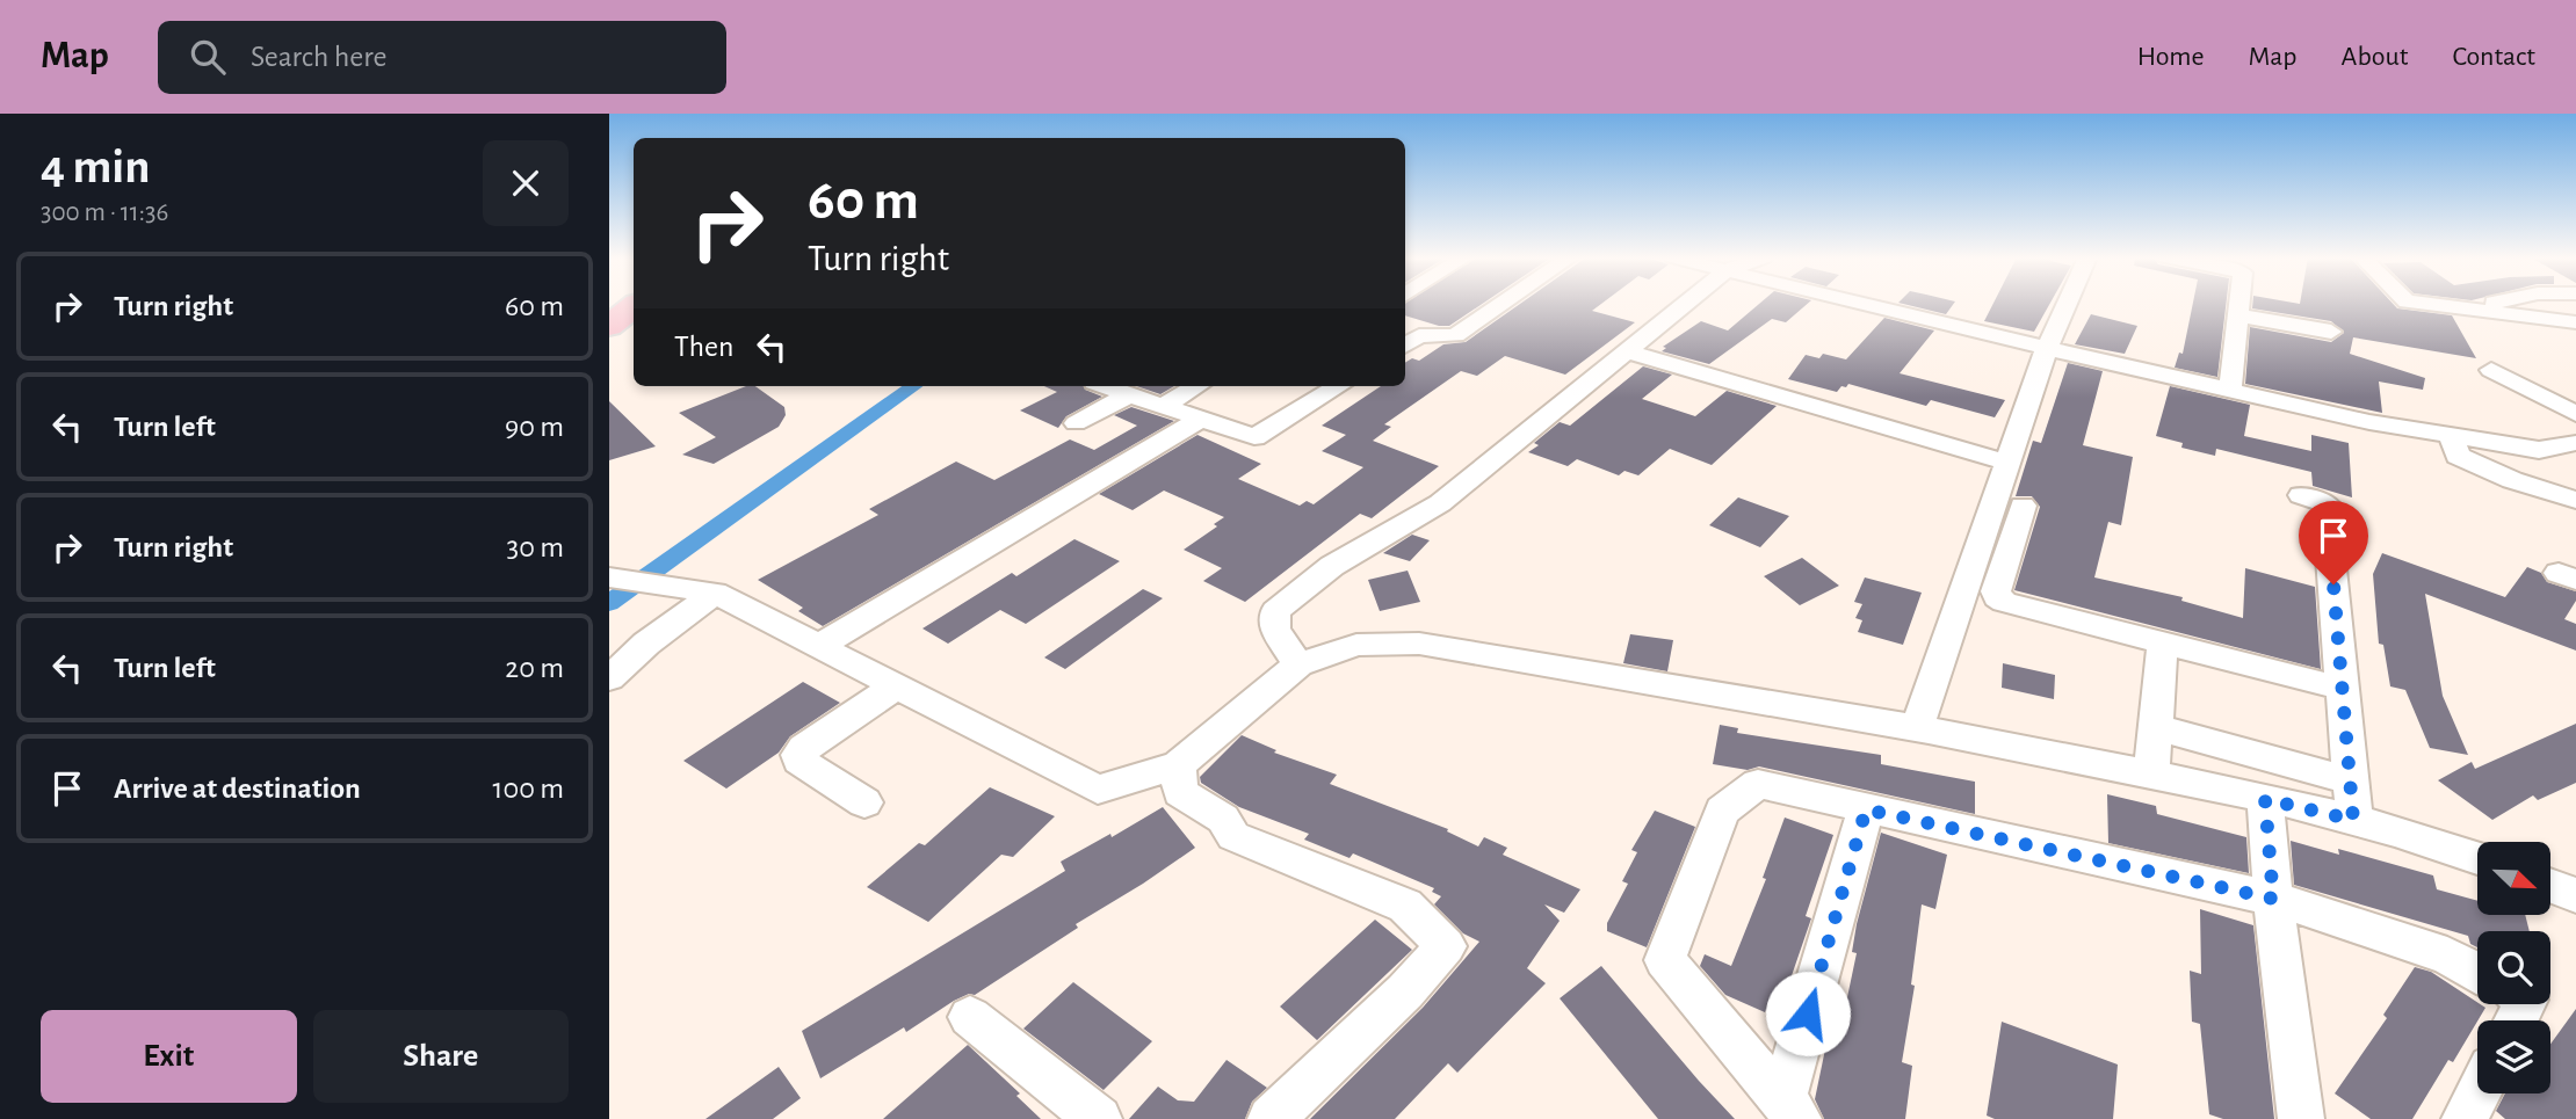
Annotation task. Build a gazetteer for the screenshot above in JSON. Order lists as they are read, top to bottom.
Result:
{
  "north": "bottom right",
  "page": {
    "header": "Map",
    "search": "Search here",
    "nav": [
      "Home",
      "Map",
      "About",
      "Contact"
    ],
    "heading": ["4 min", "300 m · 11:36"],
    "turn": ["60 m", "Turn right"],
    "list": [
      {
        "name": "Turn right",
        "value": "60 m"
      },
      {
        "name": "Turn left",
        "value": "90 m"
      },
      {
        "name": "Turn right",
        "value": "30 m"
      },
      {
        "name": "Turn left",
        "value": "20 m"
      },
      {
        "name": "Arrive at destination",
        "value": "100 m"
      }
    ],
    "then": "Then",
    "buttons": ["Exit", "Share"]
  }
}
